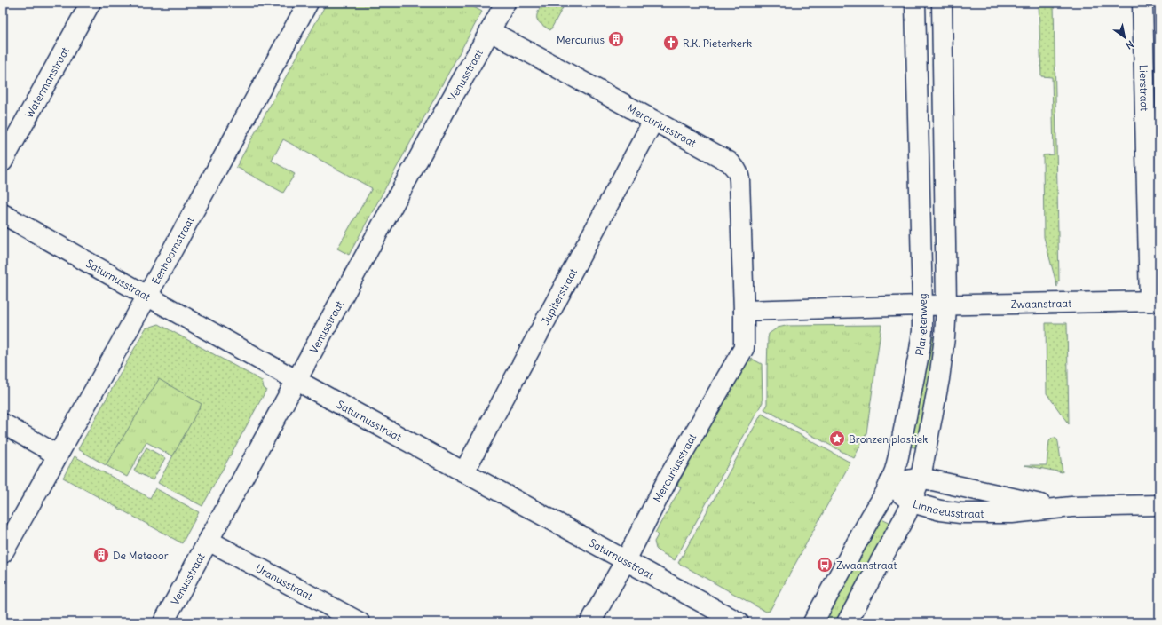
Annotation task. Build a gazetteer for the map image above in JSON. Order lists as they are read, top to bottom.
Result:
{
  "streets": {
    "street": [
      "Venusstraat",
      "Watermanstraat",
      "Lierstraat",
      "Mercuriusstraat",
      "Eenhoornstraat",
      "Saturnusstraat",
      "Jupiterstraat",
      "Zwaanstraat",
      "Planetenweg",
      "Linnaeusstraat",
      "Uranusstraat"
    ]
  },
  "crossings": [
    ["Venusstraat", "Mercuriusstraat"],
    ["Venusstraat", "Saturnusstraat"],
    ["Venusstraat", "Uranusstraat"],
    ["Lierstraat", "Zwaanstraat"],
    ["Mercuriusstraat", "Saturnusstraat"],
    ["Mercuriusstraat", "Jupiterstraat"],
    ["Eenhoornstraat", "Saturnusstraat"],
    ["Saturnusstraat", "Jupiterstraat"],
    ["Zwaanstraat", "Planetenweg"],
    ["Planetenweg", "Linnaeusstraat"]
  ],
  "places": {
    "building": ["Mercurius", "De Meteoor"],
    "church": ["R.K. Pieterkerk"],
    "place": ["Bronzen plastiek"],
    "bus stop": ["Zwaanstraat"]
  },
  "north": "bottom right"
}
